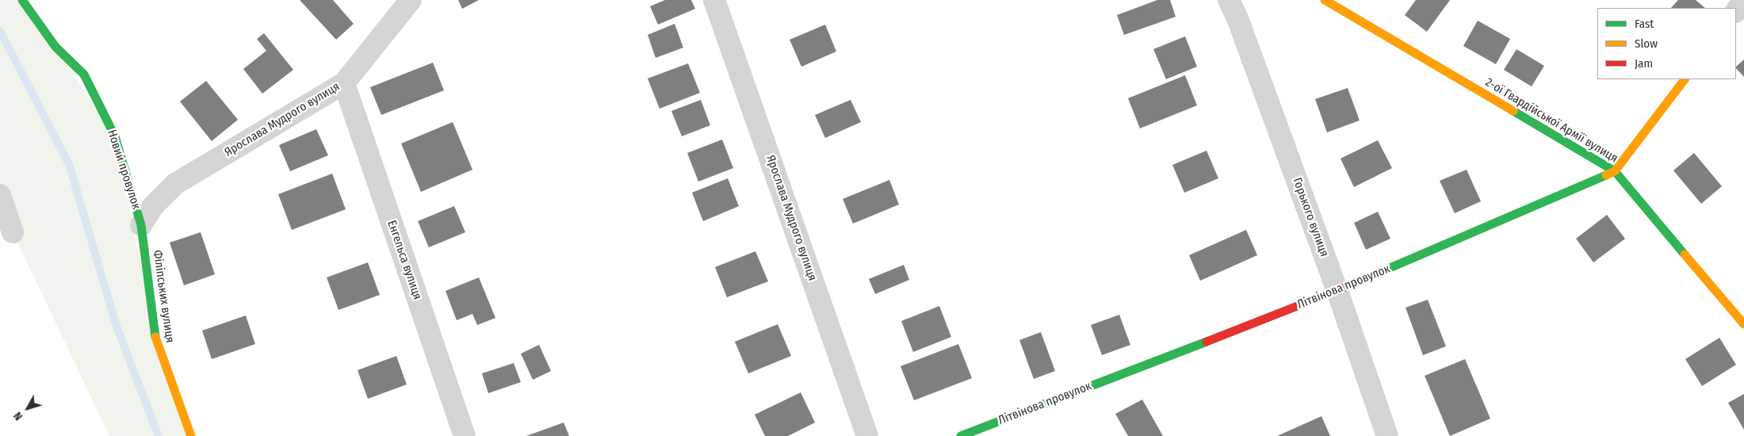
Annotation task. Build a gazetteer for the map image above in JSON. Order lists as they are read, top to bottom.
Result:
{
  "streets": {
    "street": [
      "Ярослава Мудрого вулиця",
      "2-ої Гвардійської Армії вулиця",
      "Новий провулок",
      "Горького вулиця",
      "Енгельса вулиця",
      "Літвінова провулок",
      "Філіпських вулиця"
    ]
  },
  "crossings": [
    ["Ярослава Мудрого вулиця", "Новий провулок"],
    ["Ярослава Мудрого вулиця", "Енгельса вулиця"],
    ["Ярослава Мудрого вулиця", "Філіпських вулиця"],
    ["2-ої Гвардійської Армії вулиця", "Літвінова провулок"],
    ["Новий провулок", "Філіпських вулиця"],
    ["Горького вулиця", "Літвінова провулок"]
  ],
  "legend": ["Fast", "Slow", "Jam"],
  "north": "bottom left"
}
